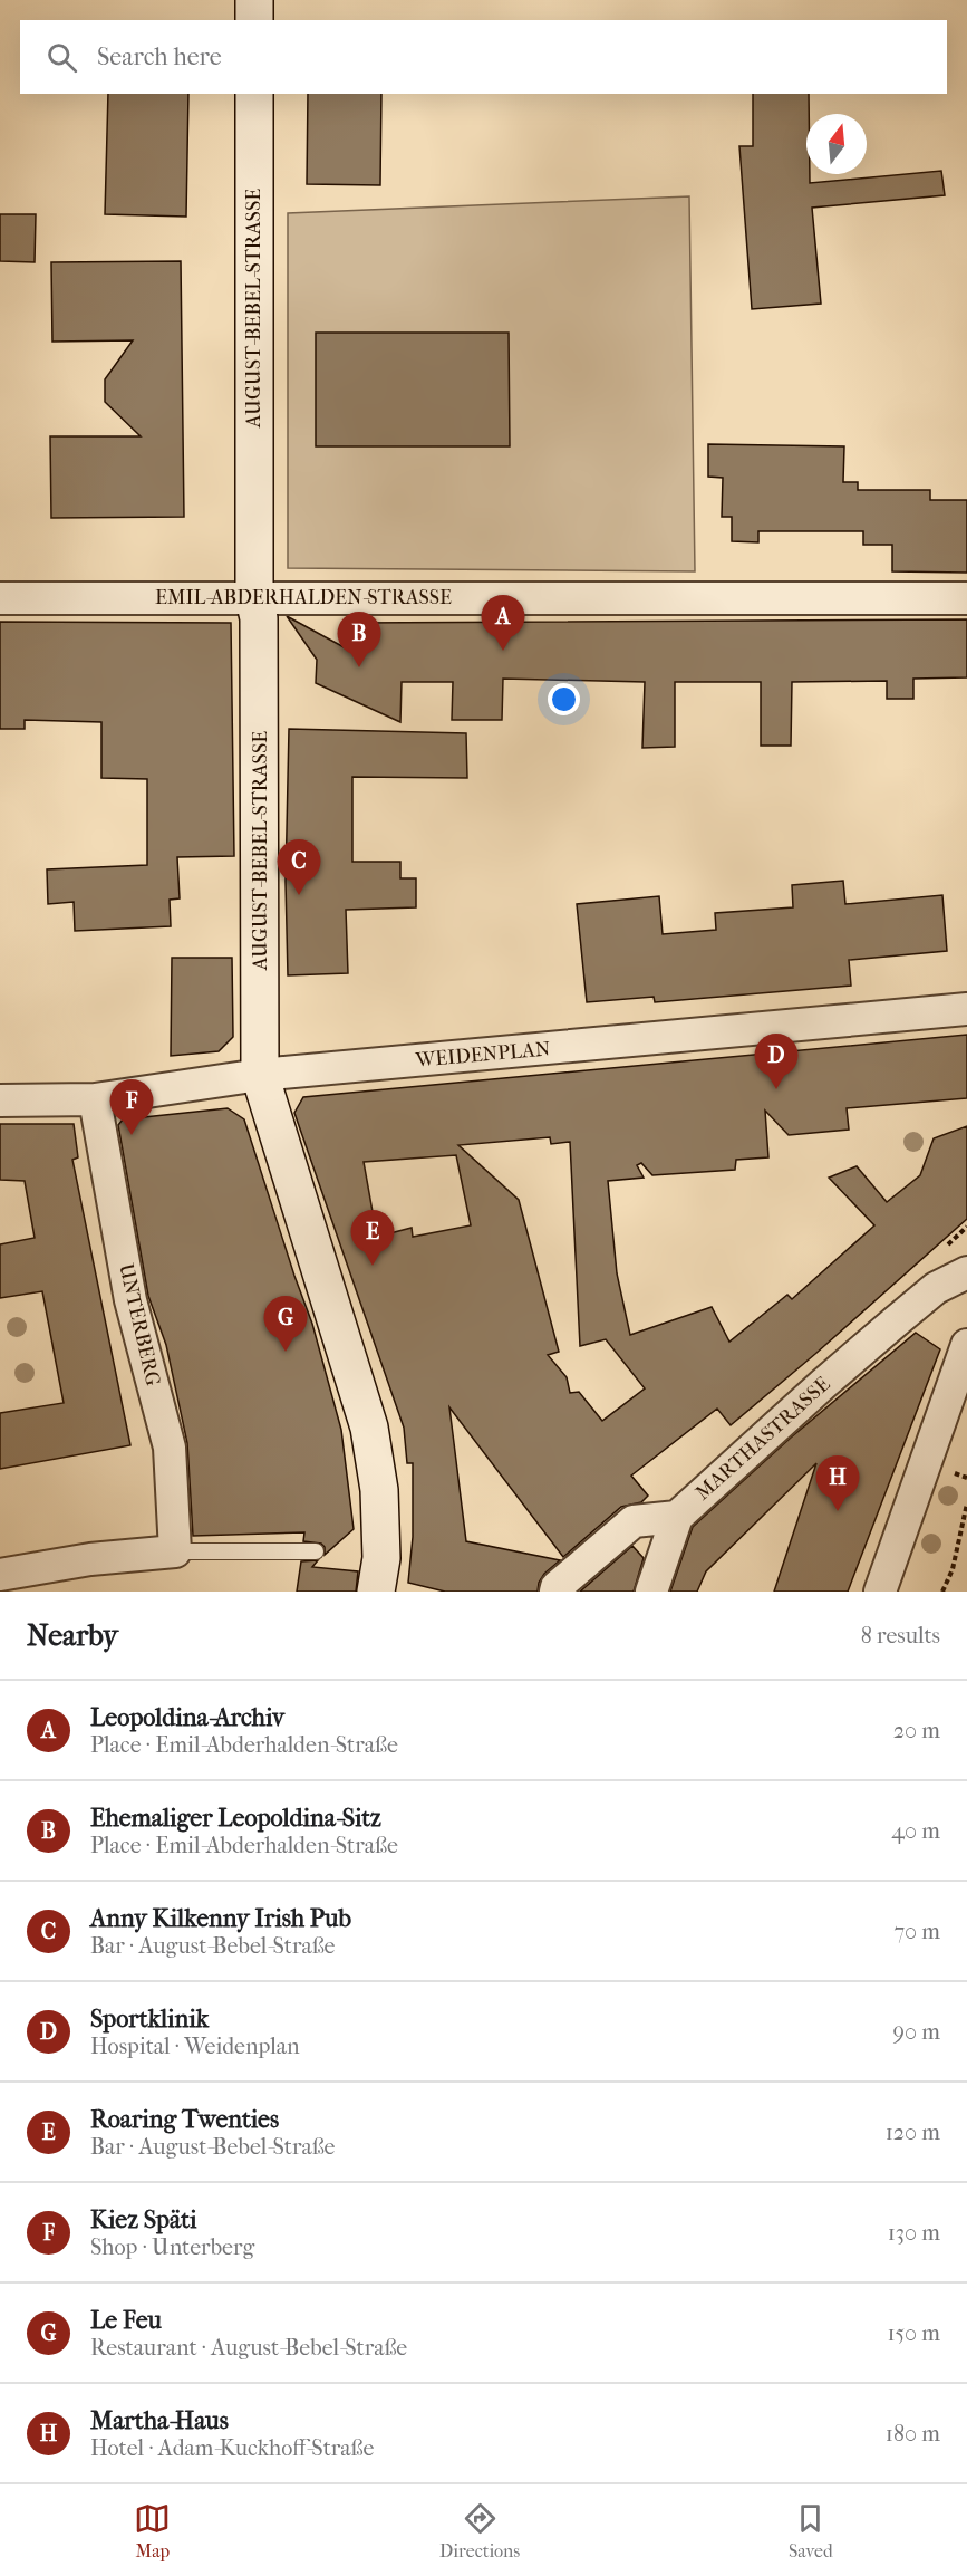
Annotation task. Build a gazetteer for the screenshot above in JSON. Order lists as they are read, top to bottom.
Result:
{
  "streets": {
    "street": [
      "AUGUST-BEBEL-STRASSE",
      "EMIL-ABDERHALDEN-STRASSE",
      "WEIDENPLAN",
      "UNTERBERG",
      "MARTHASTRASSE"
    ]
  },
  "crossings": [
    ["AUGUST-BEBEL-STRASSE", "EMIL-ABDERHALDEN-STRASSE"],
    ["AUGUST-BEBEL-STRASSE", "WEIDENPLAN"],
    ["WEIDENPLAN", "UNTERBERG"]
  ],
  "north": "top",
  "page": {
    "search": "Search here",
    "pins": [
      "A",
      "B",
      "C",
      "D",
      "F",
      "E",
      "G",
      "H"
    ],
    "heading": ["Nearby", "8 results"],
    "list": [
      {
        "mark": "A",
        "name": "Leopoldina-Archiv",
        "note": "Place · Emil-Abderhalden-Straße",
        "value": "20 m"
      },
      {
        "mark": "B",
        "name": "Ehemaliger Leopoldina-Sitz",
        "note": "Place · Emil-Abderhalden-Straße",
        "value": "40 m"
      },
      {
        "mark": "C",
        "name": "Anny Kilkenny Irish Pub",
        "note": "Bar · August-Bebel-Straße",
        "value": "70 m"
      },
      {
        "mark": "D",
        "name": "Sportklinik",
        "note": "Hospital · Weidenplan",
        "value": "90 m"
      },
      {
        "mark": "E",
        "name": "Roaring Twenties",
        "note": "Bar · August-Bebel-Straße",
        "value": "120 m"
      },
      {
        "mark": "F",
        "name": "Kiez Späti",
        "note": "Shop · Unterberg",
        "value": "130 m"
      },
      {
        "mark": "G",
        "name": "Le Feu",
        "note": "Restaurant · August-Bebel-Straße",
        "value": "150 m"
      },
      {
        "mark": "H",
        "name": "Martha-Haus",
        "note": "Hotel · Adam-Kuckhoff-Straße",
        "value": "180 m"
      }
    ],
    "nav": ["Map", "Directions", "Saved"]
  }
}
